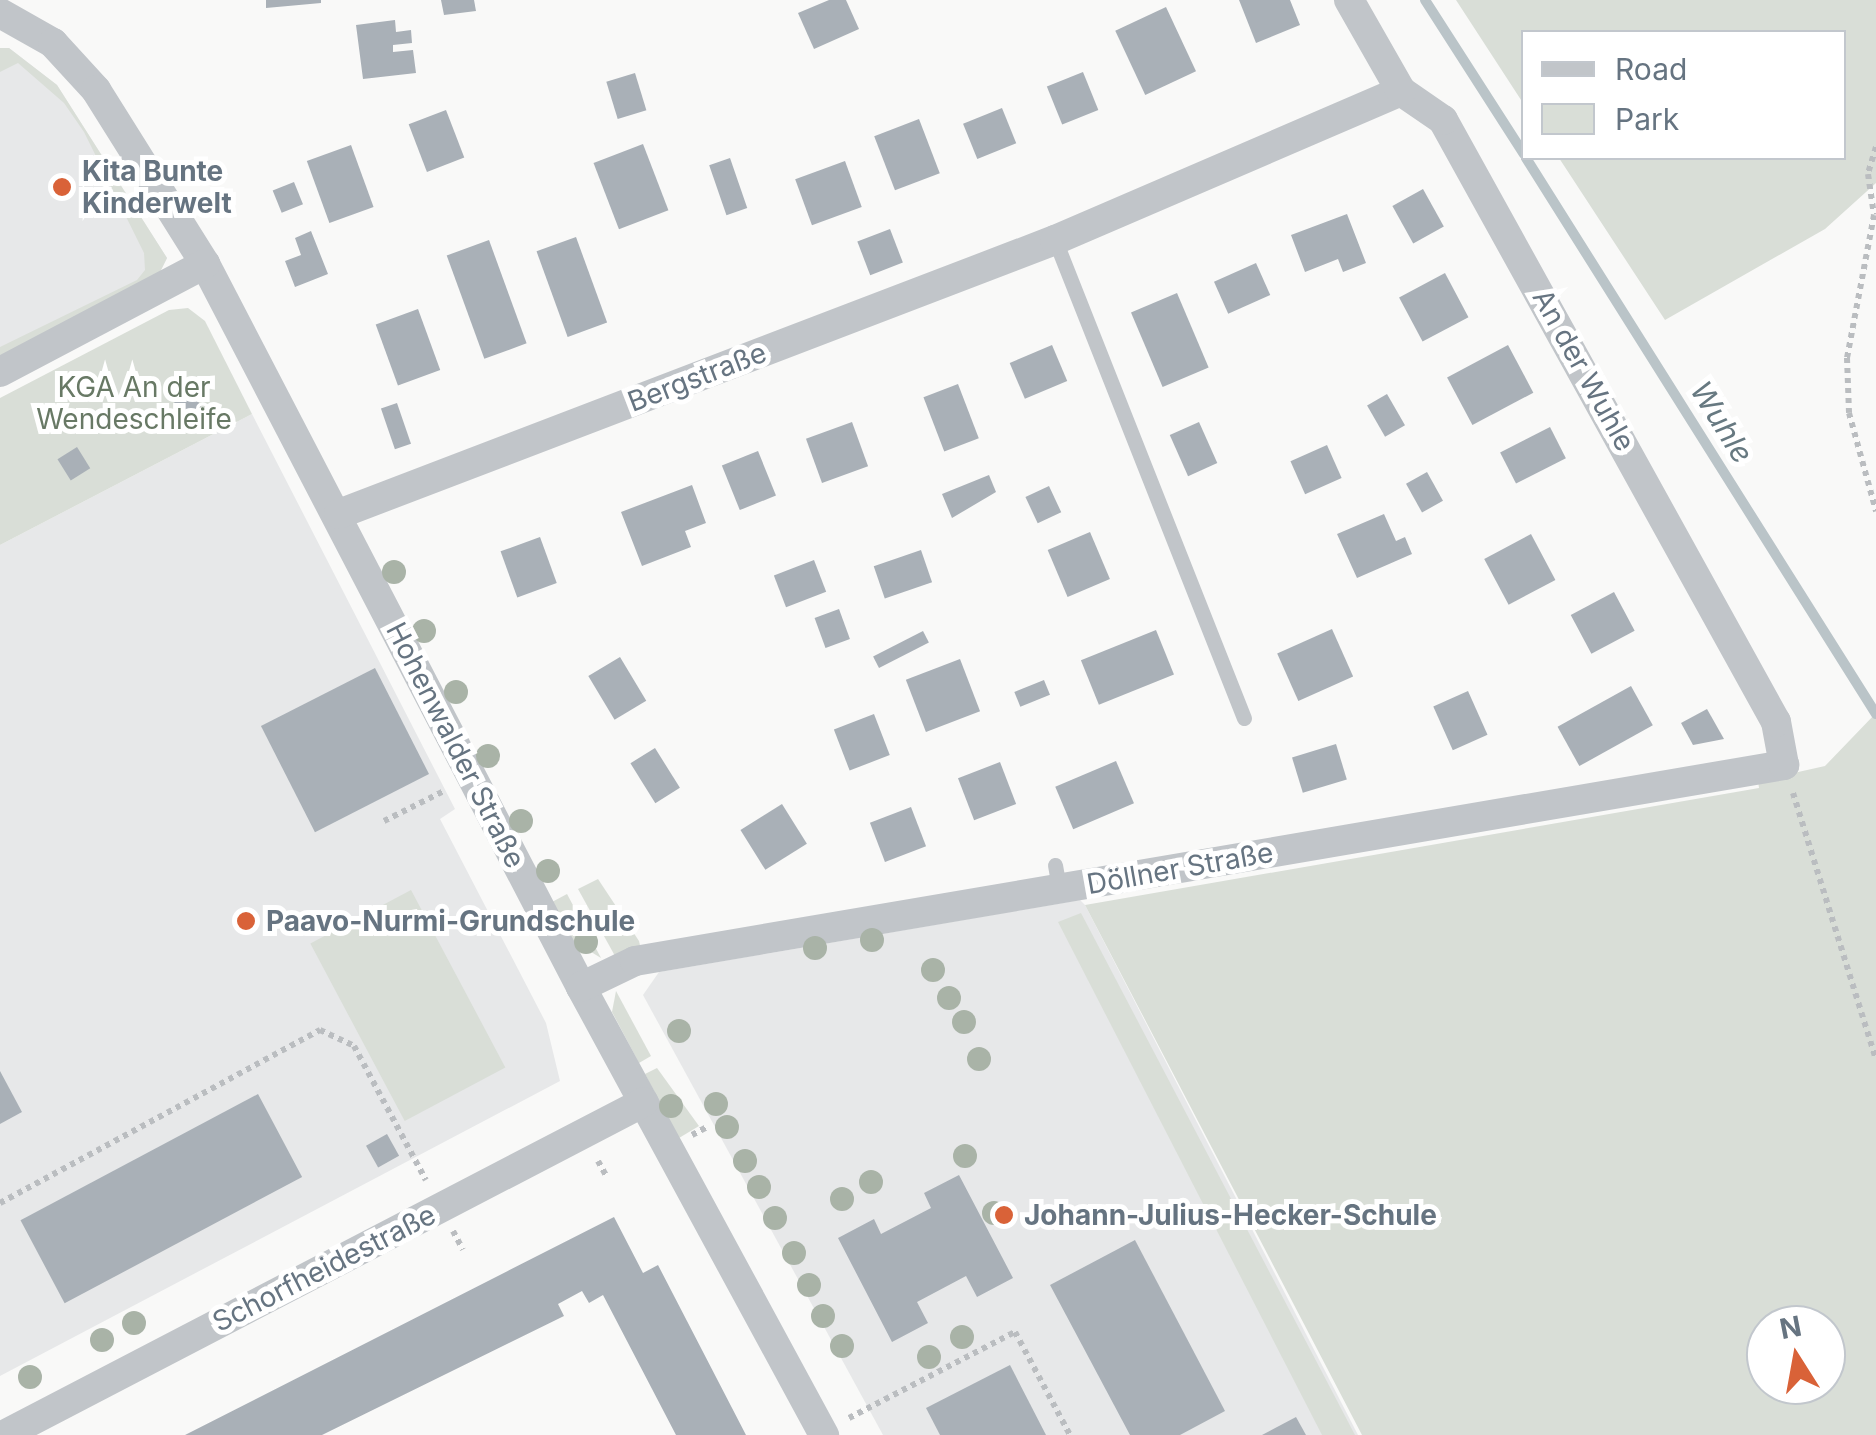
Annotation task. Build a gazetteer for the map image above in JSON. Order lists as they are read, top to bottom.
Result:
{
  "streets": {
    "street": [
      "An der Wuhle",
      "Bergstraße",
      "Hohenwalder Straße",
      "Döllner Straße",
      "Schorfheidestraße"
    ]
  },
  "crossings": [
    ["An der Wuhle", "Bergstraße"],
    ["An der Wuhle", "Döllner Straße"],
    ["Bergstraße", "Hohenwalder Straße"],
    ["Hohenwalder Straße", "Döllner Straße"],
    ["Hohenwalder Straße", "Schorfheidestraße"]
  ],
  "water": ["Wuhle"],
  "parks": ["KGA An der Wendeschleife"],
  "places": ["Kita Bunte Kinderwelt", "Paavo-Nurmi-Grundschule", "Johann-Julius-Hecker-Schule"],
  "legend": ["Road", "Park"],
  "north": "top"
}
